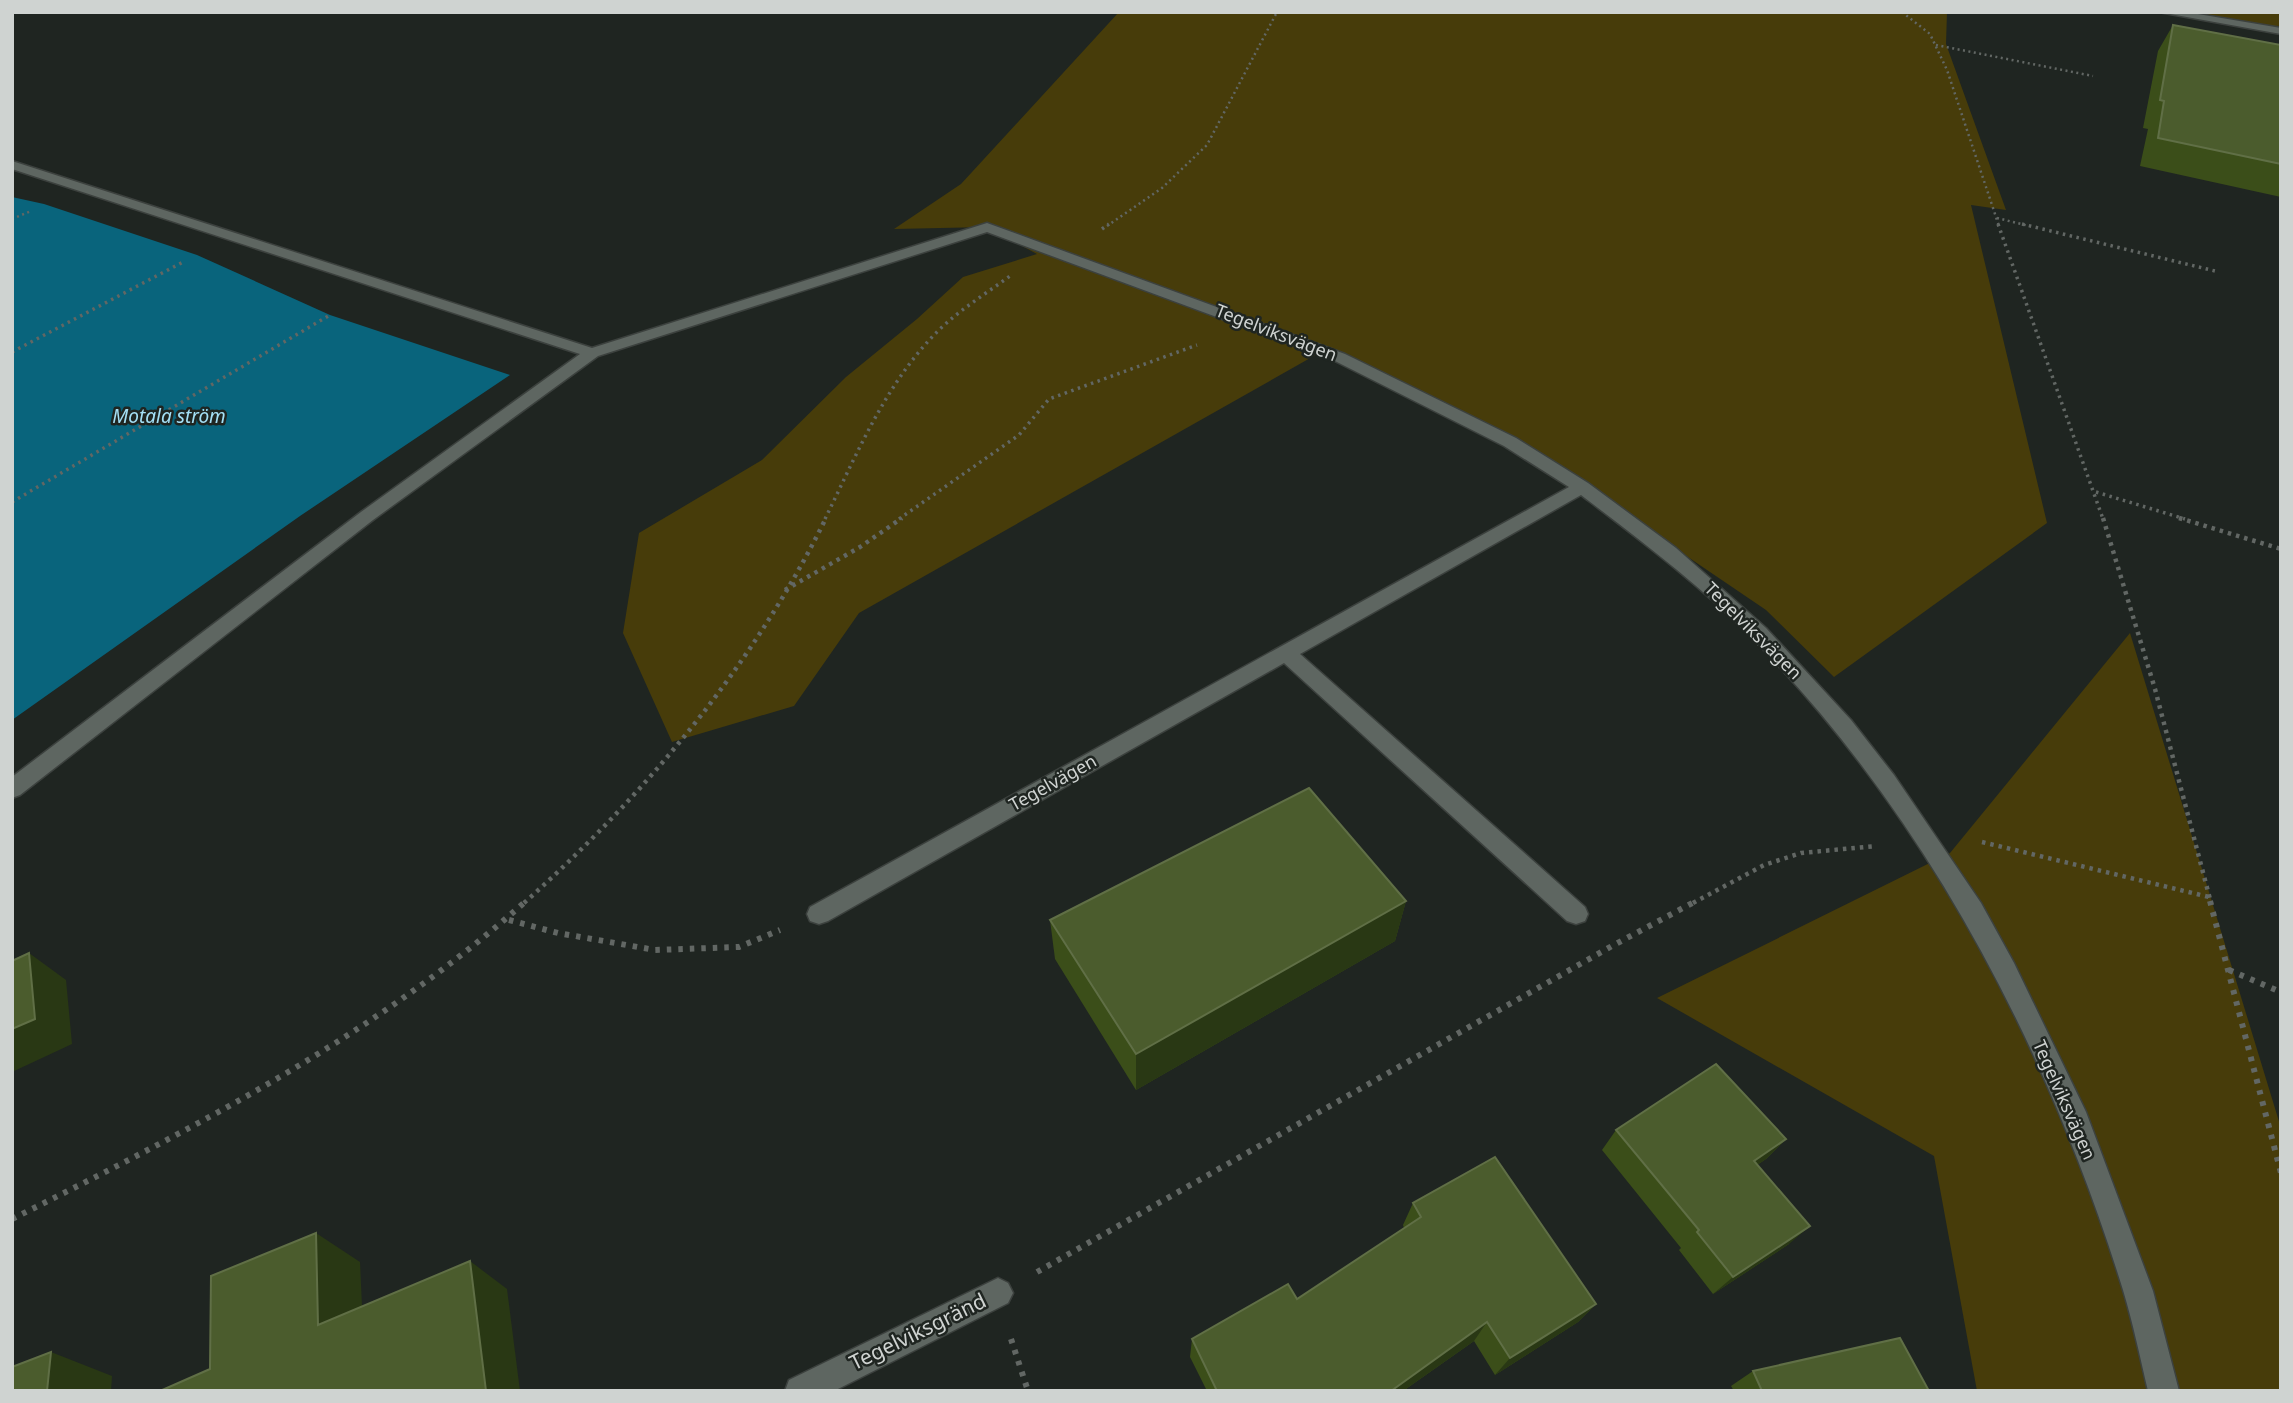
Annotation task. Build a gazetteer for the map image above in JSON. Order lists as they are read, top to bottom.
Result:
{
  "streets": {
    "street": ["Tegelviksvägen", "Tegelvägen", "Tegelviksgränd"]
  },
  "crossings": [
    ["Tegelviksvägen", "Tegelvägen"]
  ],
  "water": ["Motala ström"]
}
